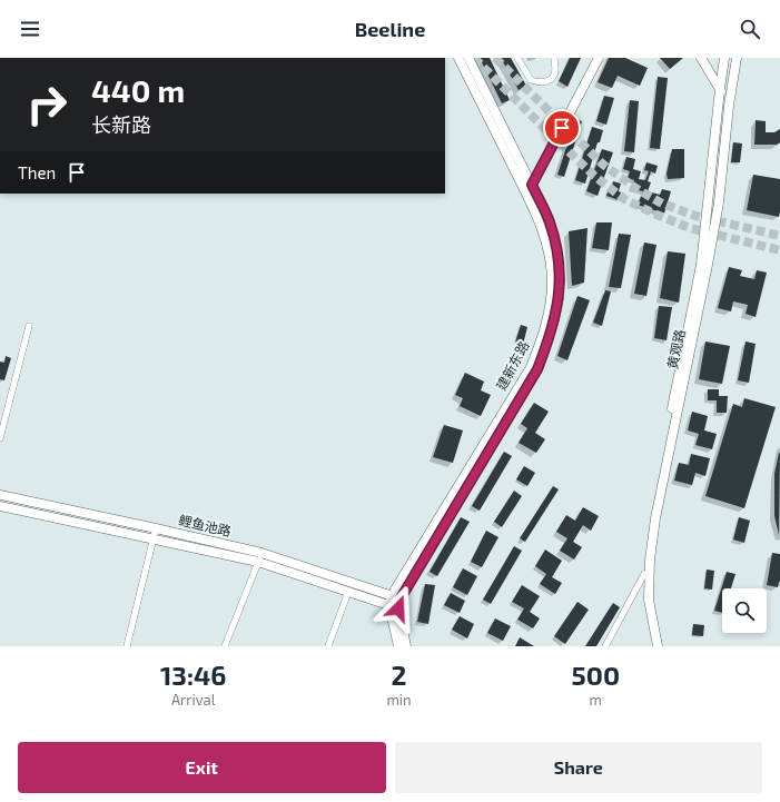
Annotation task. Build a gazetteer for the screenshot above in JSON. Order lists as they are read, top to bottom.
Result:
{
  "streets": {
    "main road": ["黄观路", "建新东路", "鲤鱼池路"]
  },
  "crossings": [
    ["建新东路", "鲤鱼池路"]
  ],
  "page": {
    "header": "Beeline",
    "turn": ["440 m", "长新路"],
    "then": "Then",
    "eta": [
      "13:46",
      "Arrival",
      "2",
      "min",
      "500",
      "m"
    ],
    "buttons": ["Exit", "Share"]
  }
}
